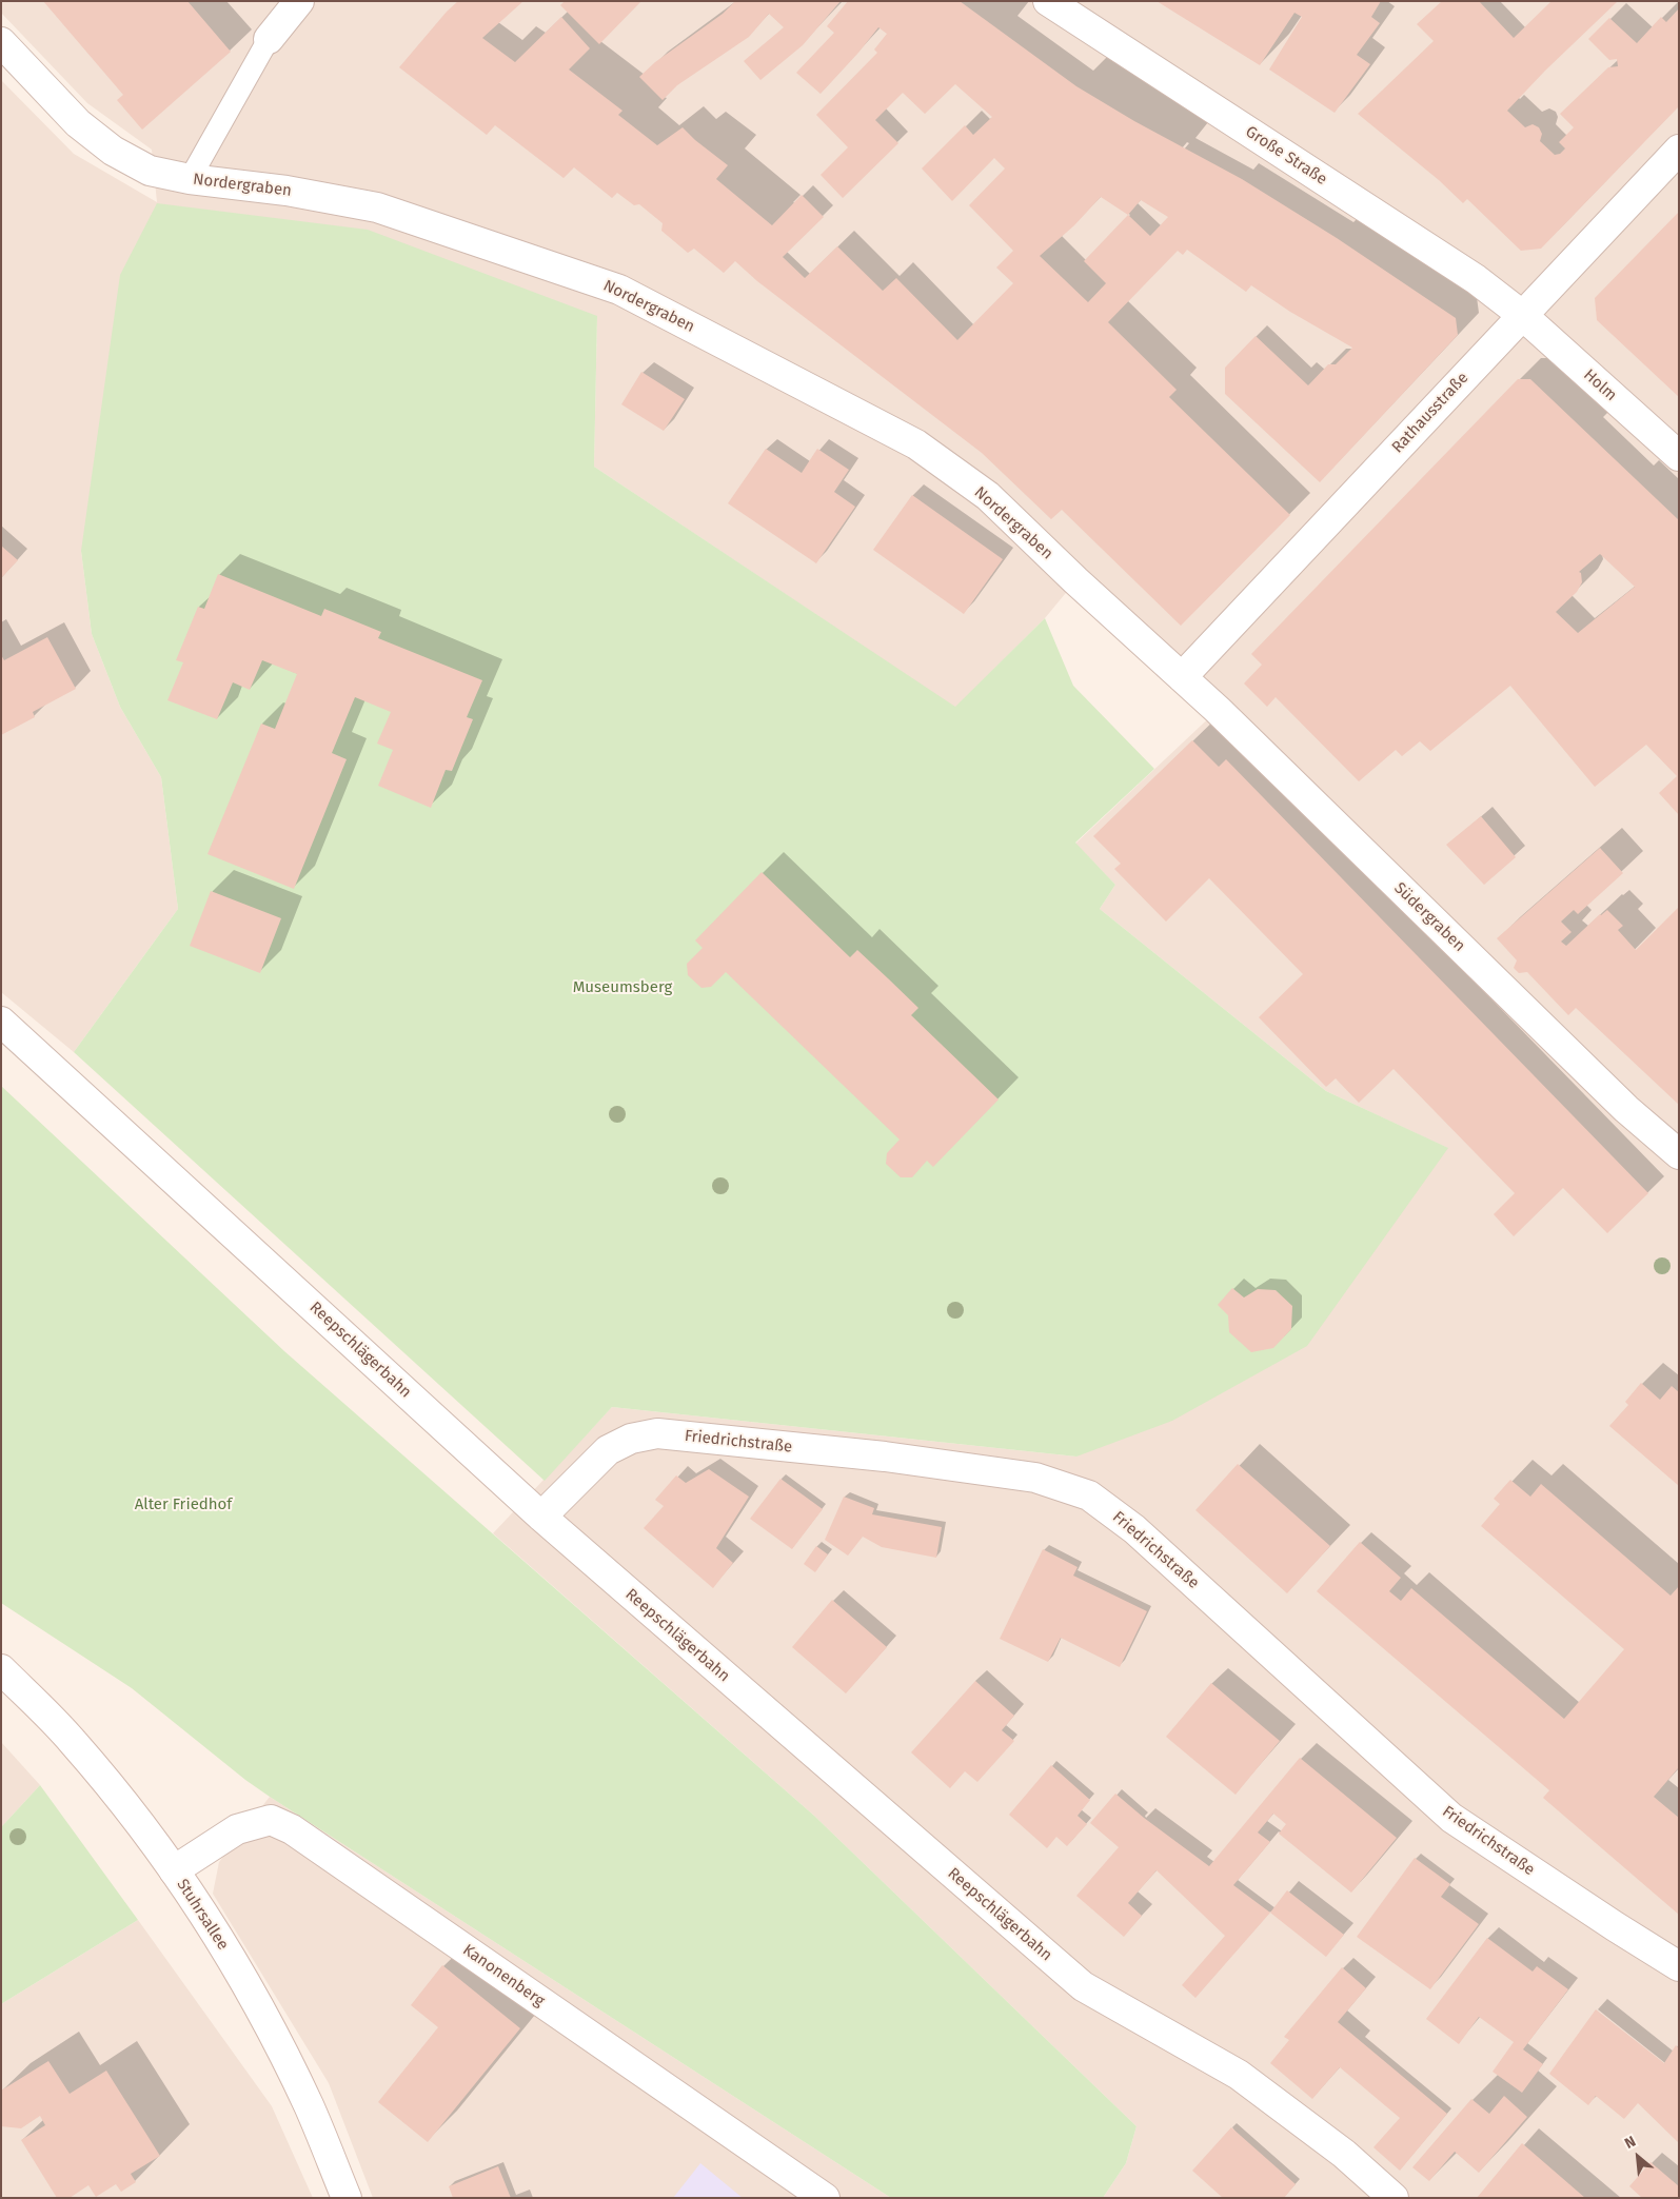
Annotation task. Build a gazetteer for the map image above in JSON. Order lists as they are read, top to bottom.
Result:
{
  "streets": {
    "street": [
      "Große Straße",
      "Nordergraben",
      "Holm",
      "Rathausstraße",
      "Südergraben",
      "Reepschlägerbahn",
      "Friedrichstraße",
      "Stuhrsallee",
      "Kanonenberg"
    ]
  },
  "crossings": [
    ["Große Straße", "Holm"],
    ["Große Straße", "Rathausstraße"],
    ["Nordergraben", "Rathausstraße"],
    ["Nordergraben", "Südergraben"],
    ["Holm", "Rathausstraße"],
    ["Rathausstraße", "Südergraben"],
    ["Reepschlägerbahn", "Friedrichstraße"],
    ["Stuhrsallee", "Kanonenberg"]
  ],
  "parks": ["Museumsberg", "Alter Friedhof"],
  "north": "top left"
}
